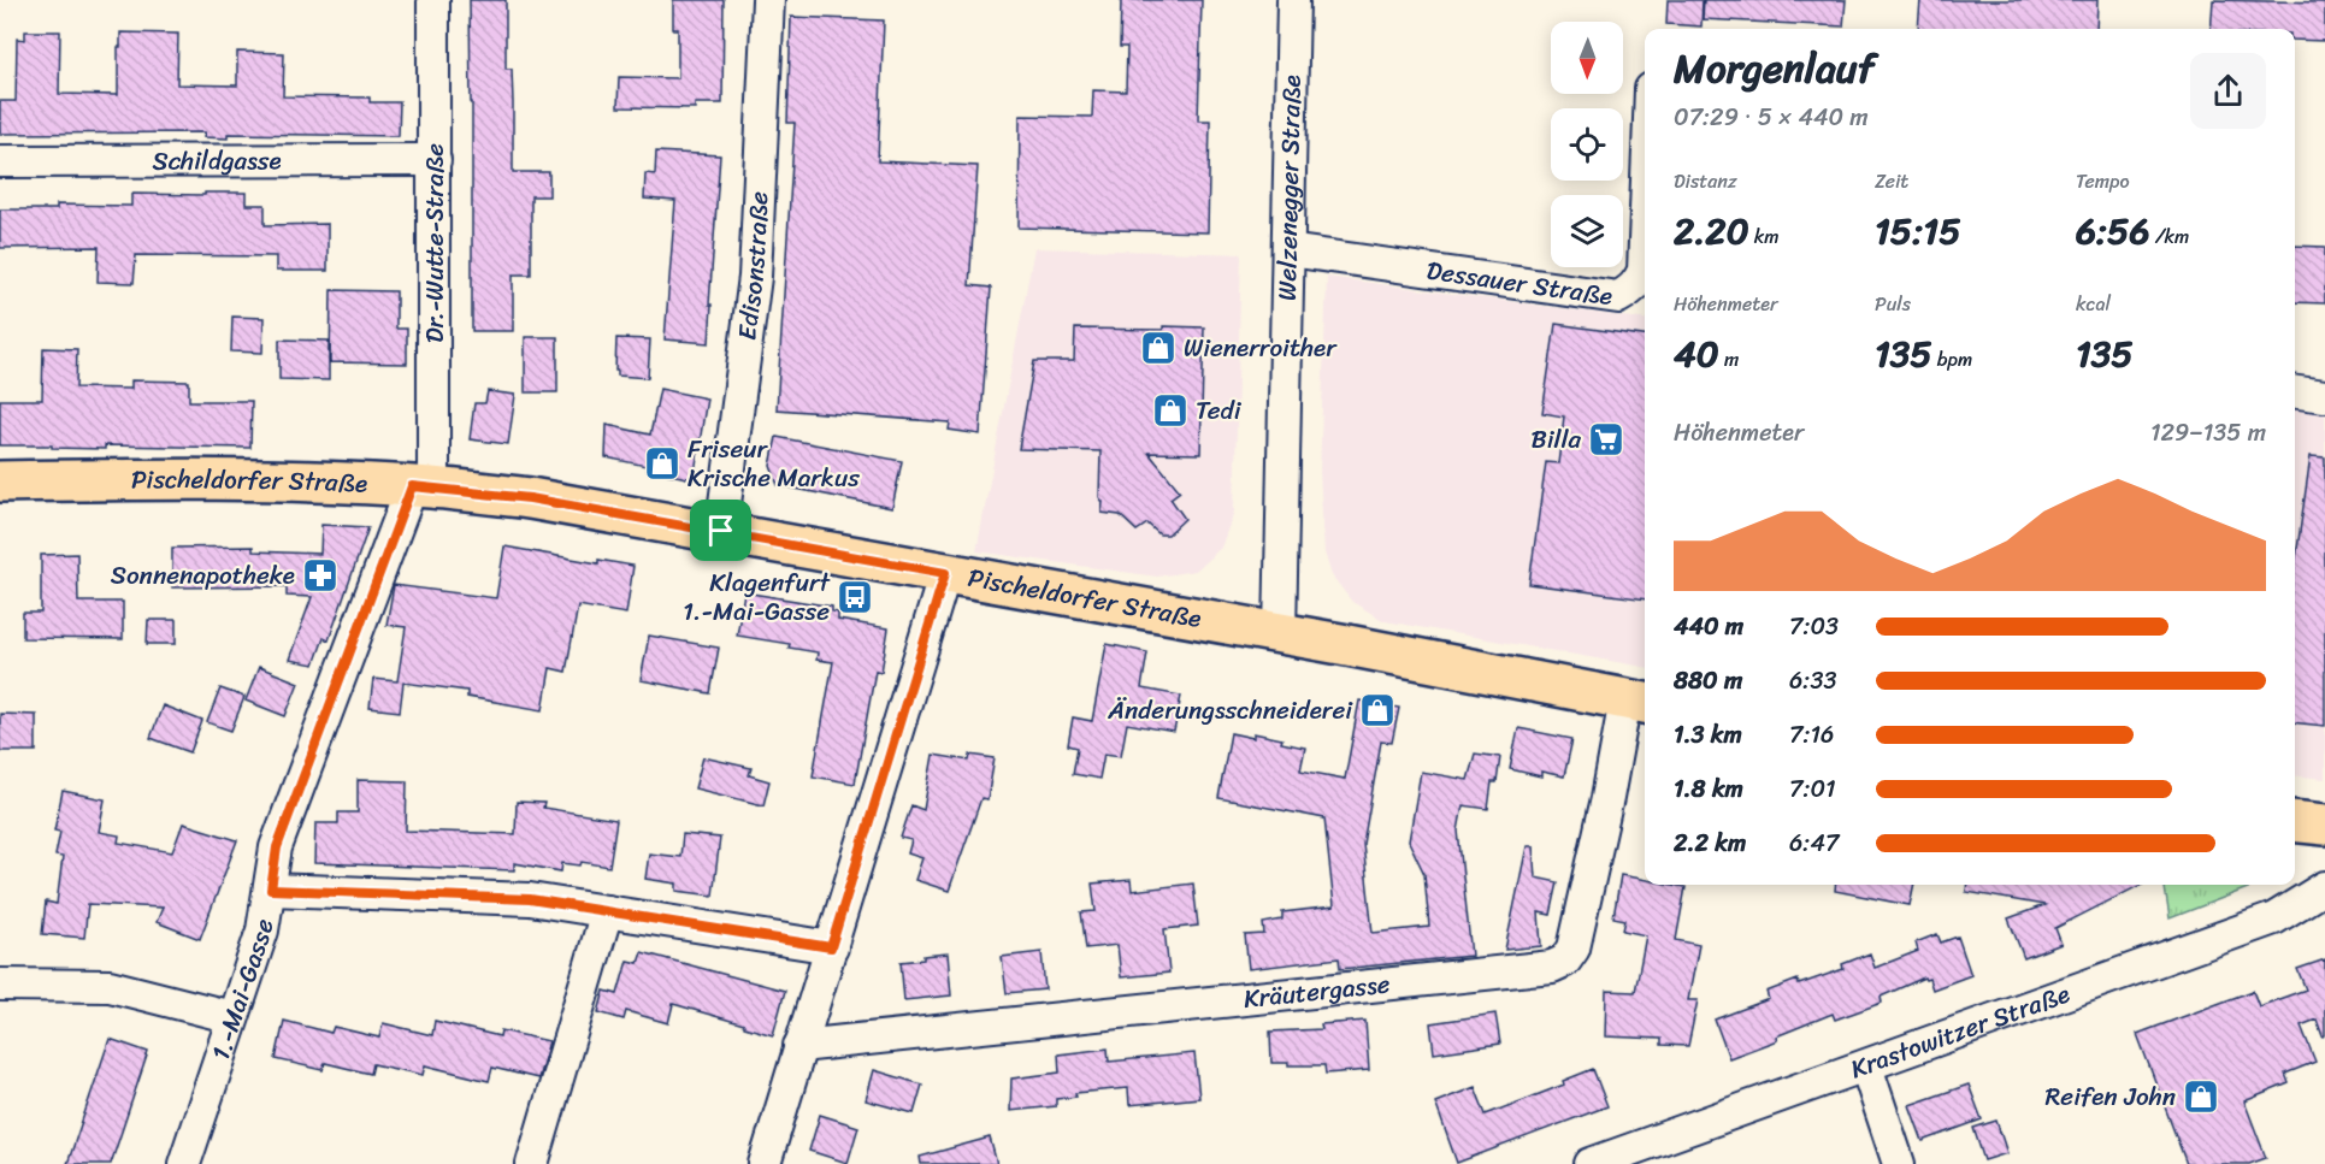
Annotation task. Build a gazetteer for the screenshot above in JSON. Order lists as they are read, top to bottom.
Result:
{
  "streets": {
    "main road": ["Pischeldorfer Straße"],
    "street": [
      "Schildgasse",
      "Welzenegger Straße",
      "Dr.-Wutte-Straße",
      "Edisonstraße",
      "Dessauer Straße",
      "1.-Mai-Gasse",
      "Kräutergasse",
      "Krastowitzer Straße"
    ]
  },
  "crossings": [
    ["Schildgasse", "Dr.-Wutte-Straße"],
    ["Welzenegger Straße", "Dessauer Straße"],
    ["Welzenegger Straße", "Pischeldorfer Straße"],
    ["Dr.-Wutte-Straße", "Pischeldorfer Straße"],
    ["Dr.-Wutte-Straße", "1.-Mai-Gasse"],
    ["Edisonstraße", "Pischeldorfer Straße"],
    ["Pischeldorfer Straße", "1.-Mai-Gasse"],
    ["Pischeldorfer Straße", "Kräutergasse"]
  ],
  "places": {
    "shop": [
      "Wienerroither",
      "Tedi",
      "Friseur Krische Markus",
      "Änderungsschneiderei",
      "Reifen John"
    ],
    "supermarket": ["Billa"],
    "pharmacy": ["Sonnenapotheke"],
    "bus stop": ["Klagenfurt 1.-Mai-Gasse"]
  },
  "north": "bottom",
  "page": {
    "heading": ["Morgenlauf", "07:29 · 5 × 440 m"],
    "stats": [
      ["Distanz", "2.20 km"],
      ["Zeit", "15:15"],
      ["Tempo", "6:56 /km"],
      ["Höhenmeter", "40 m"],
      ["Puls", "135 bpm"],
      ["kcal", "135"]
    ],
    "chart": ["Höhenmeter", "129–135 m"],
    "list": [
      {
        "name": "440 m",
        "note": "7:03"
      },
      {
        "name": "880 m",
        "note": "6:33"
      },
      {
        "name": "1.3 km",
        "note": "7:16"
      },
      {
        "name": "1.8 km",
        "note": "7:01"
      },
      {
        "name": "2.2 km",
        "note": "6:47"
      }
    ]
  }
}
